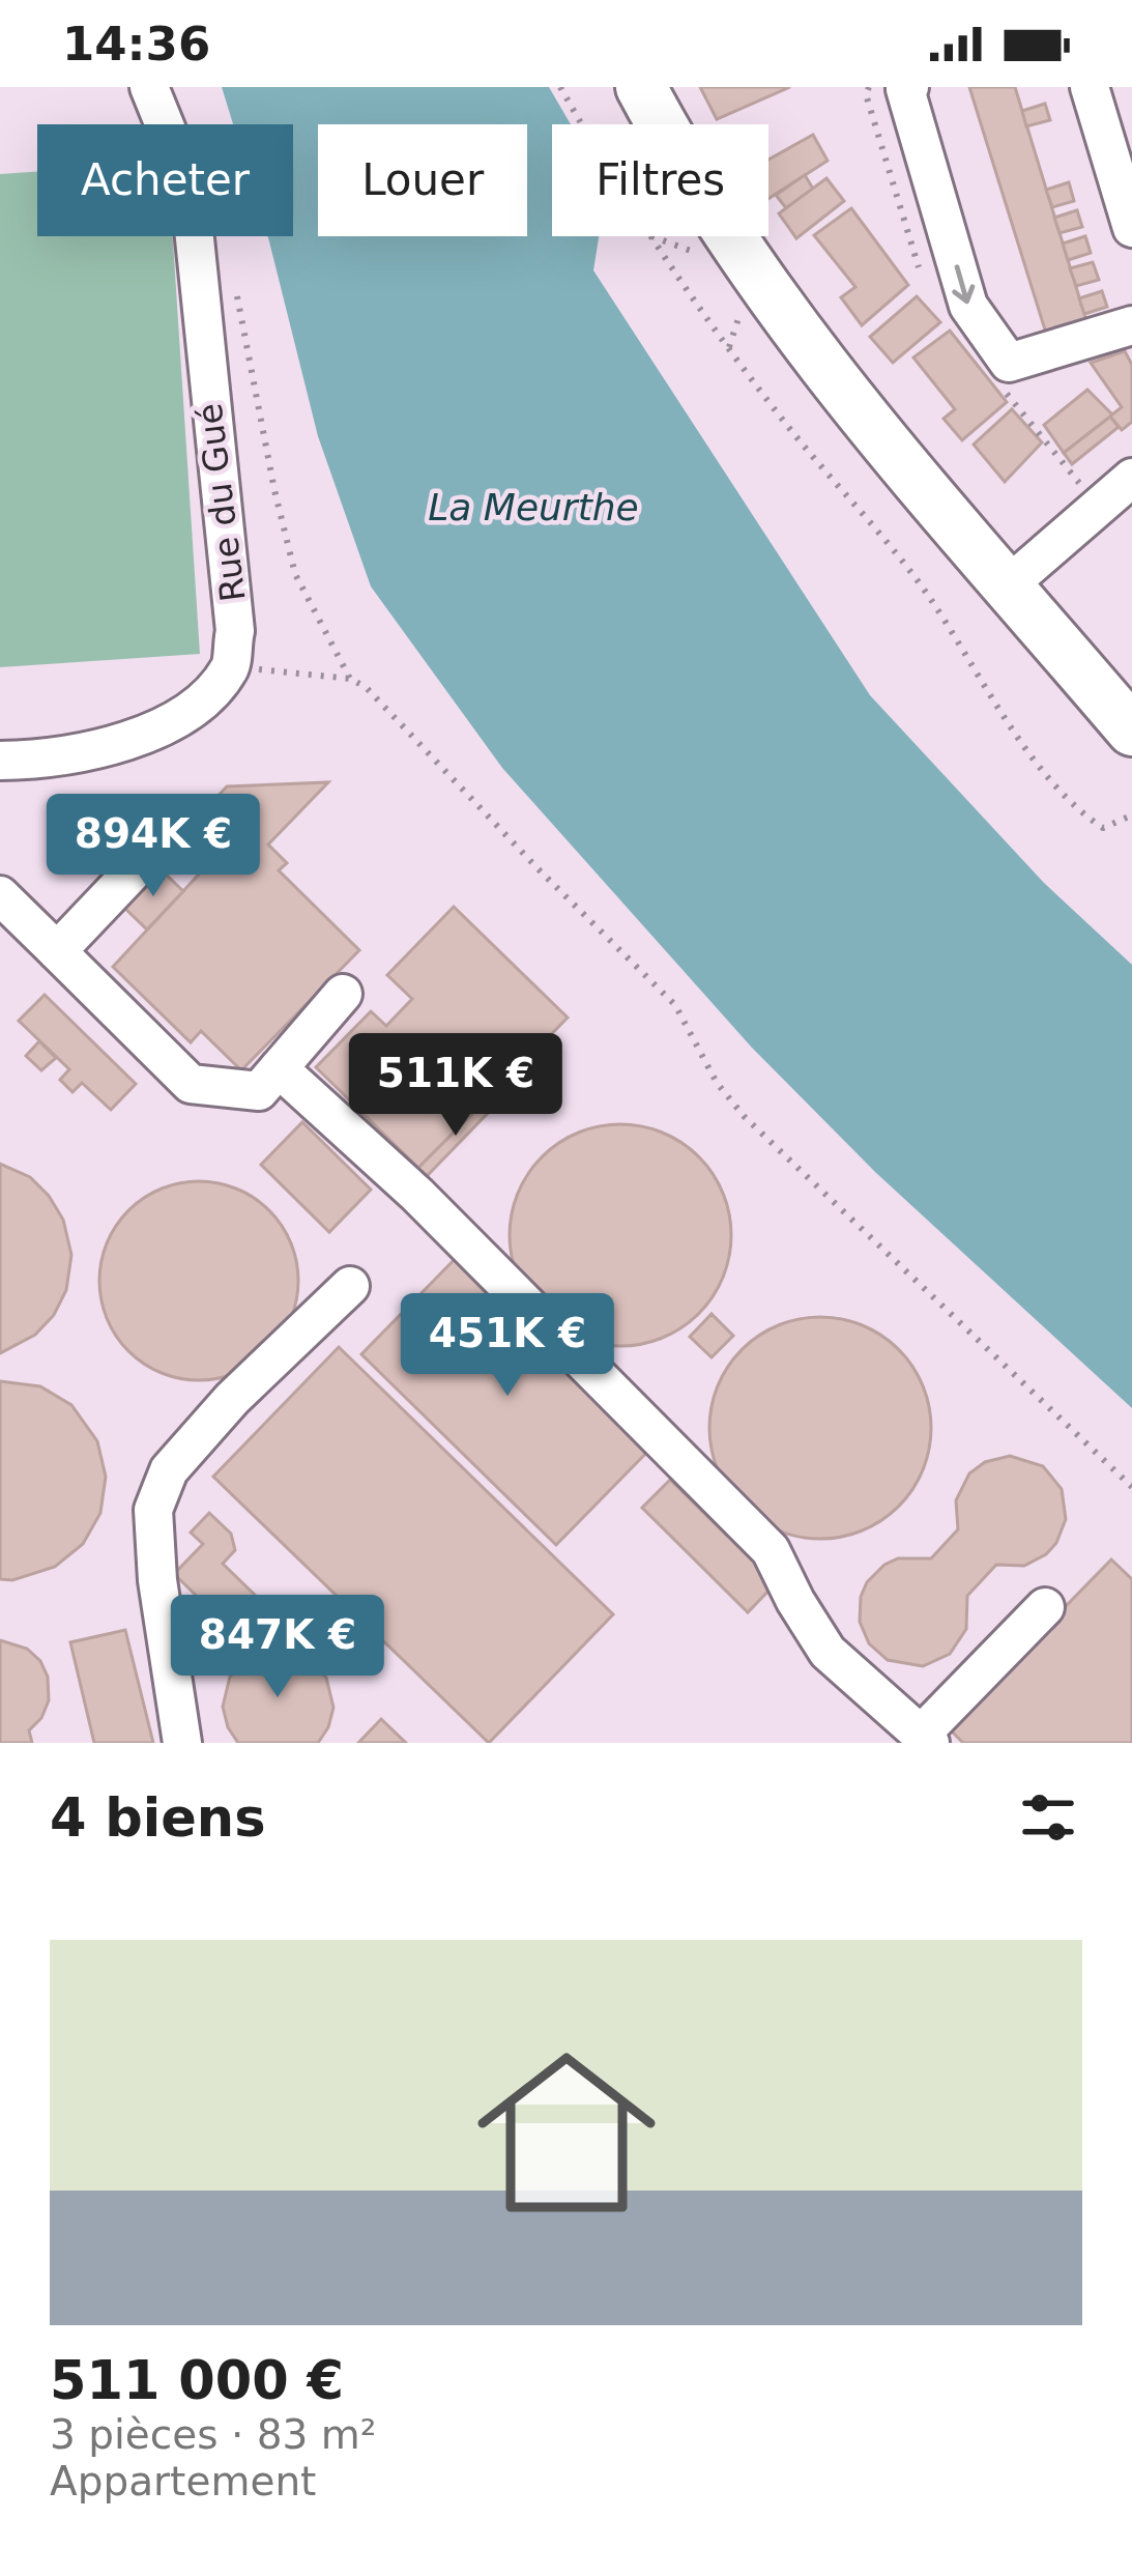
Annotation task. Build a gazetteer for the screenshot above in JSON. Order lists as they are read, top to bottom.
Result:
{
  "streets": {
    "street": ["Rue du Gué"]
  },
  "water": ["La Meurthe"],
  "page": {
    "status": "14:36",
    "chip": ["Acheter", "Louer", "Filtres"],
    "price": [
      "894K €",
      "511K €",
      "451K €",
      "847K €"
    ],
    "heading": "4 biens",
    "list": [
      {
        "name": "511 000 €",
        "note": "3 pièces · 83 m² · Appartement"
      }
    ]
  }
}
